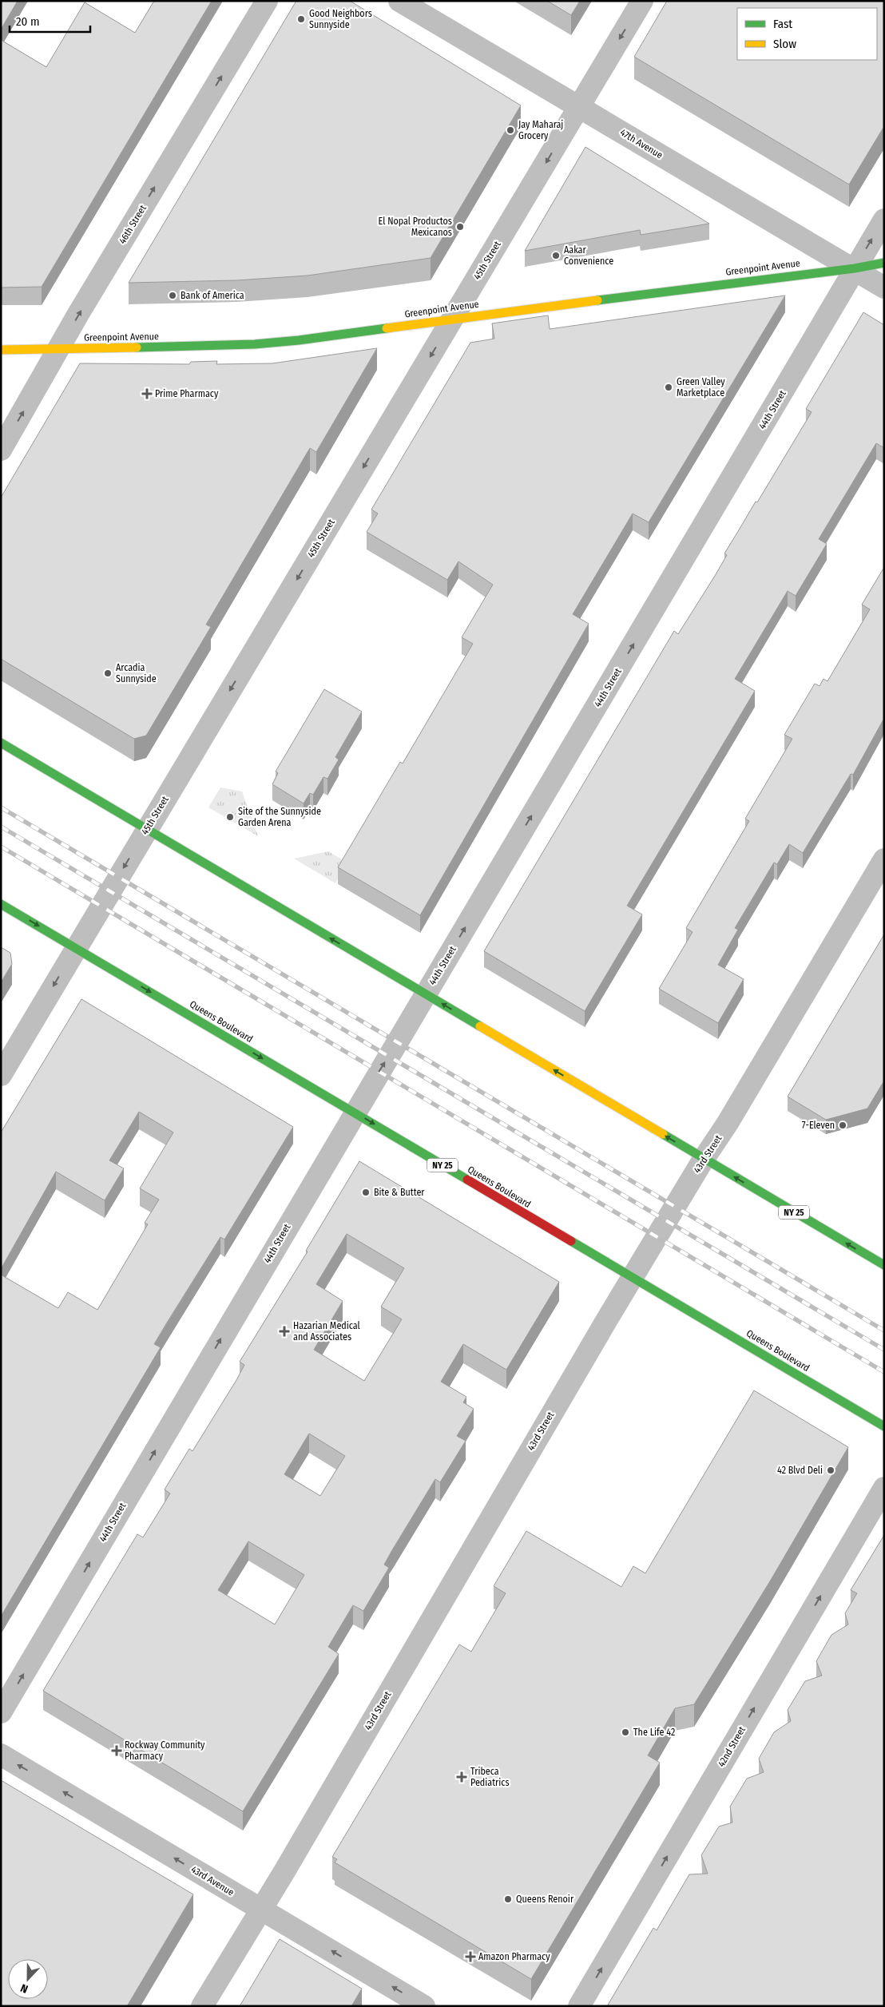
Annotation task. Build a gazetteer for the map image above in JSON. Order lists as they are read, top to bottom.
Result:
{
  "streets": {
    "main road": ["Greenpoint Avenue", "Queens Boulevard", "NY 25"],
    "street": [
      "47th Avenue",
      "46th Street",
      "45th Street",
      "44th Street",
      "43rd Street",
      "42nd Street",
      "43rd Avenue"
    ]
  },
  "crossings": [
    ["47th Avenue", "45th Street"],
    ["47th Avenue", "Greenpoint Avenue"],
    ["47th Avenue", "44th Street"],
    ["46th Street", "Greenpoint Avenue"],
    ["45th Street", "Greenpoint Avenue"],
    ["45th Street", "Queens Boulevard"],
    ["45th Street", "NY 25"],
    ["Greenpoint Avenue", "44th Street"],
    ["44th Street", "Queens Boulevard"],
    ["44th Street", "NY 25"],
    ["Queens Boulevard", "43rd Street"],
    ["43rd Street", "NY 25"],
    ["43rd Street", "43rd Avenue"]
  ],
  "one_way": [
    "46th Street",
    "45th Street",
    "44th Street",
    "Queens Boulevard",
    "42nd Street",
    "43rd Avenue"
  ],
  "places": {
    "other": [
      "Good Neighbors Sunnyside",
      "Jay Maharaj Grocery",
      "El Nopal Productos Mexicanos",
      "Aakar Convenience",
      "Bank of America",
      "Green Valley Marketplace",
      "Arcadia Sunnyside",
      "Site of the Sunnyside Garden Arena",
      "7-Eleven",
      "Bite & Butter",
      "42 Blvd Deli",
      "The Life 42",
      "Queens Renoir"
    ],
    "health": [
      "Prime Pharmacy",
      "Hazarian Medical and Associates",
      "Rockway Community Pharmacy",
      "Tribeca Pediatrics",
      "Amazon Pharmacy"
    ]
  },
  "legend": ["Fast", "Slow"],
  "scale_bar": "20 m",
  "north": "bottom"
}
